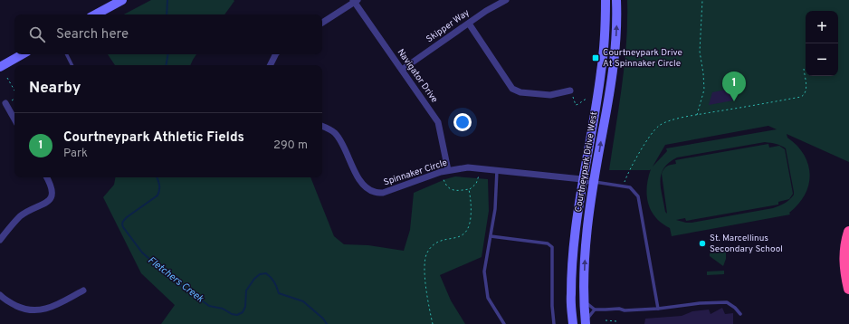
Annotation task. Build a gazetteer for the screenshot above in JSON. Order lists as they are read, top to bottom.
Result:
{
  "streets": {
    "main road": ["Courtneypark Drive West"],
    "street": ["Skipper Way", "Navigator Drive", "Spinnaker Circle"]
  },
  "crossings": [
    ["Skipper Way", "Navigator Drive"],
    ["Navigator Drive", "Spinnaker Circle"],
    ["Courtneypark Drive West", "Spinnaker Circle"]
  ],
  "water": ["Fletchers Creek"],
  "places": {
    "transit": ["Courtneypark Drive At Spinnaker Circle"],
    "other": ["St. Marcellinus Secondary School"]
  },
  "page": {
    "map_buttons": ["+", "−"],
    "search": "Search here",
    "heading": "Nearby",
    "pins": "1",
    "list": [
      {
        "mark": "1",
        "name": "Courtneypark Athletic Fields",
        "note": "Park",
        "value": "290 m"
      }
    ]
  }
}
